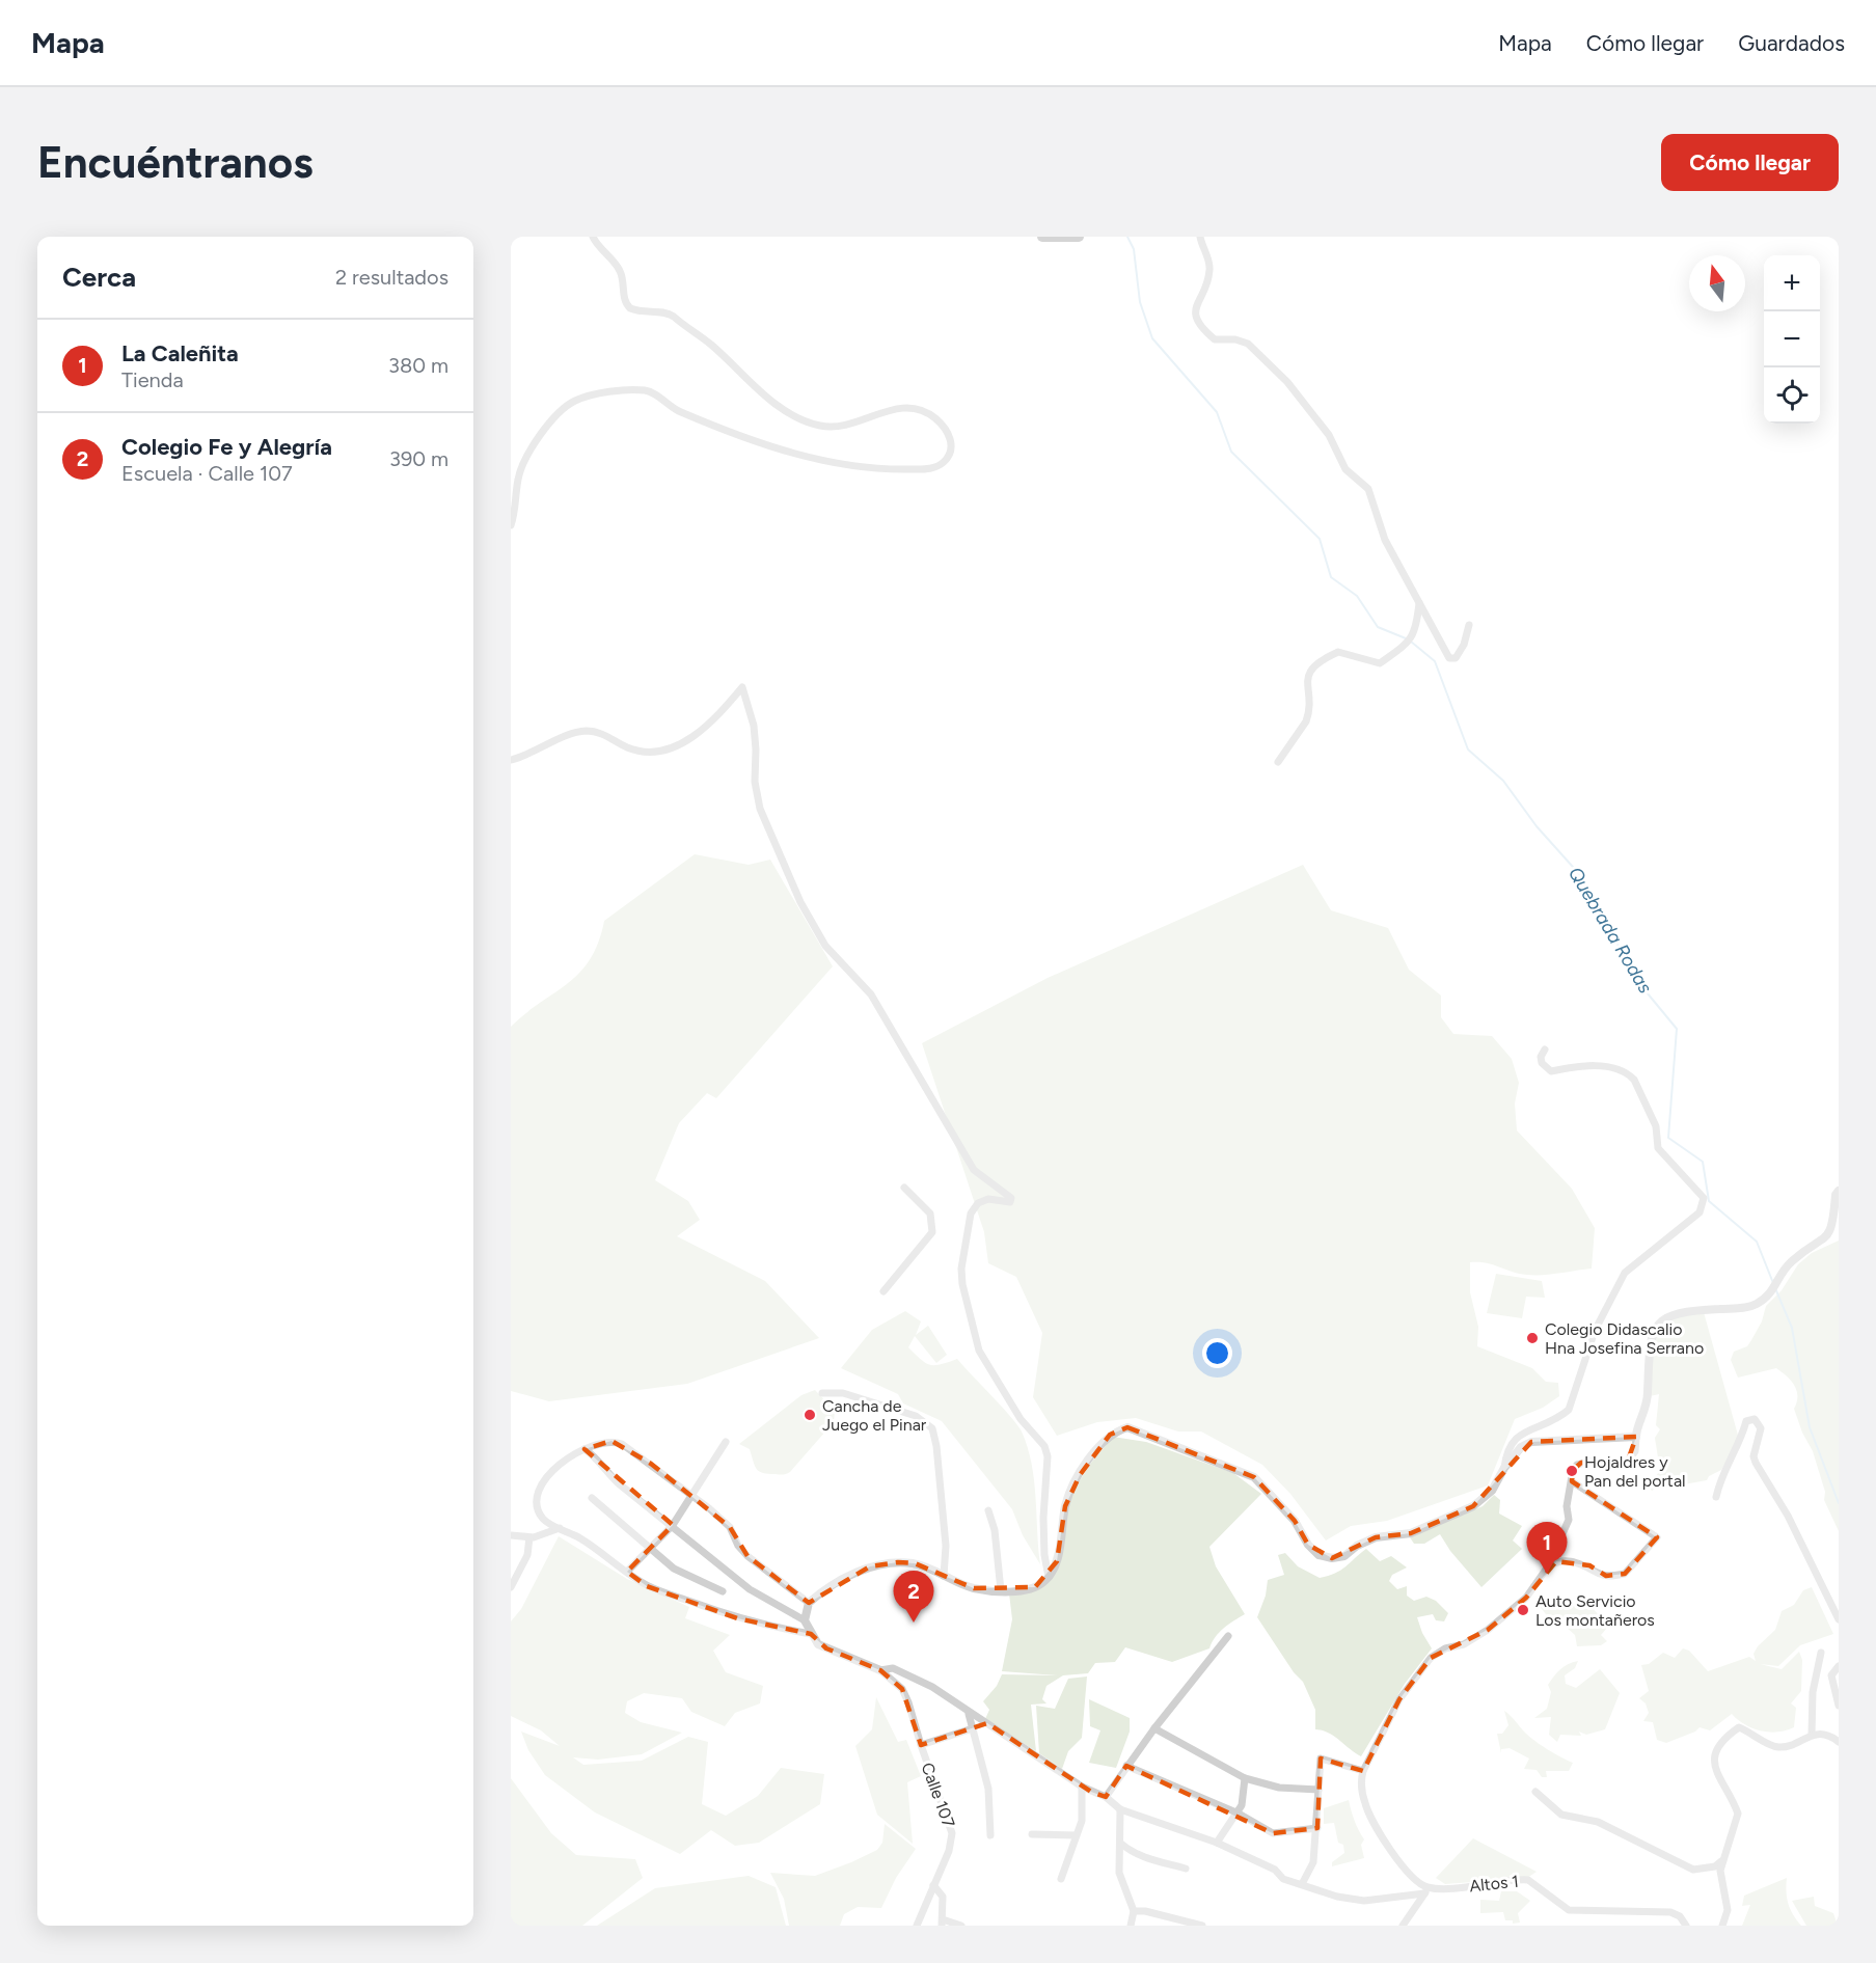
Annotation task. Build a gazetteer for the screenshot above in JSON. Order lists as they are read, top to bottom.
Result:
{
  "streets": {
    "street": ["Calle 107", "Altos 1"]
  },
  "water": ["Quebrada Rodas"],
  "places": [
    "Colegio Didascalio Hna Josefina Serrano",
    "Cancha de Juego el Pinar",
    "Hojaldres y Pan del portal",
    "Auto Servicio Los montañeros"
  ],
  "north": "top",
  "page": {
    "header": "Mapa",
    "nav": ["Mapa", "Cómo llegar", "Guardados"],
    "buttons": "Cómo llegar",
    "title": "Encuéntranos",
    "heading": ["Cerca", "2 resultados"],
    "map_buttons": ["+", "−"],
    "list": [
      {
        "mark": "1",
        "name": "La Caleñita",
        "note": "Tienda",
        "value": "380 m"
      },
      {
        "mark": "2",
        "name": "Colegio Fe y Alegría",
        "note": "Escuela · Calle 107",
        "value": "390 m"
      }
    ],
    "pins": ["1", "2"]
  }
}
